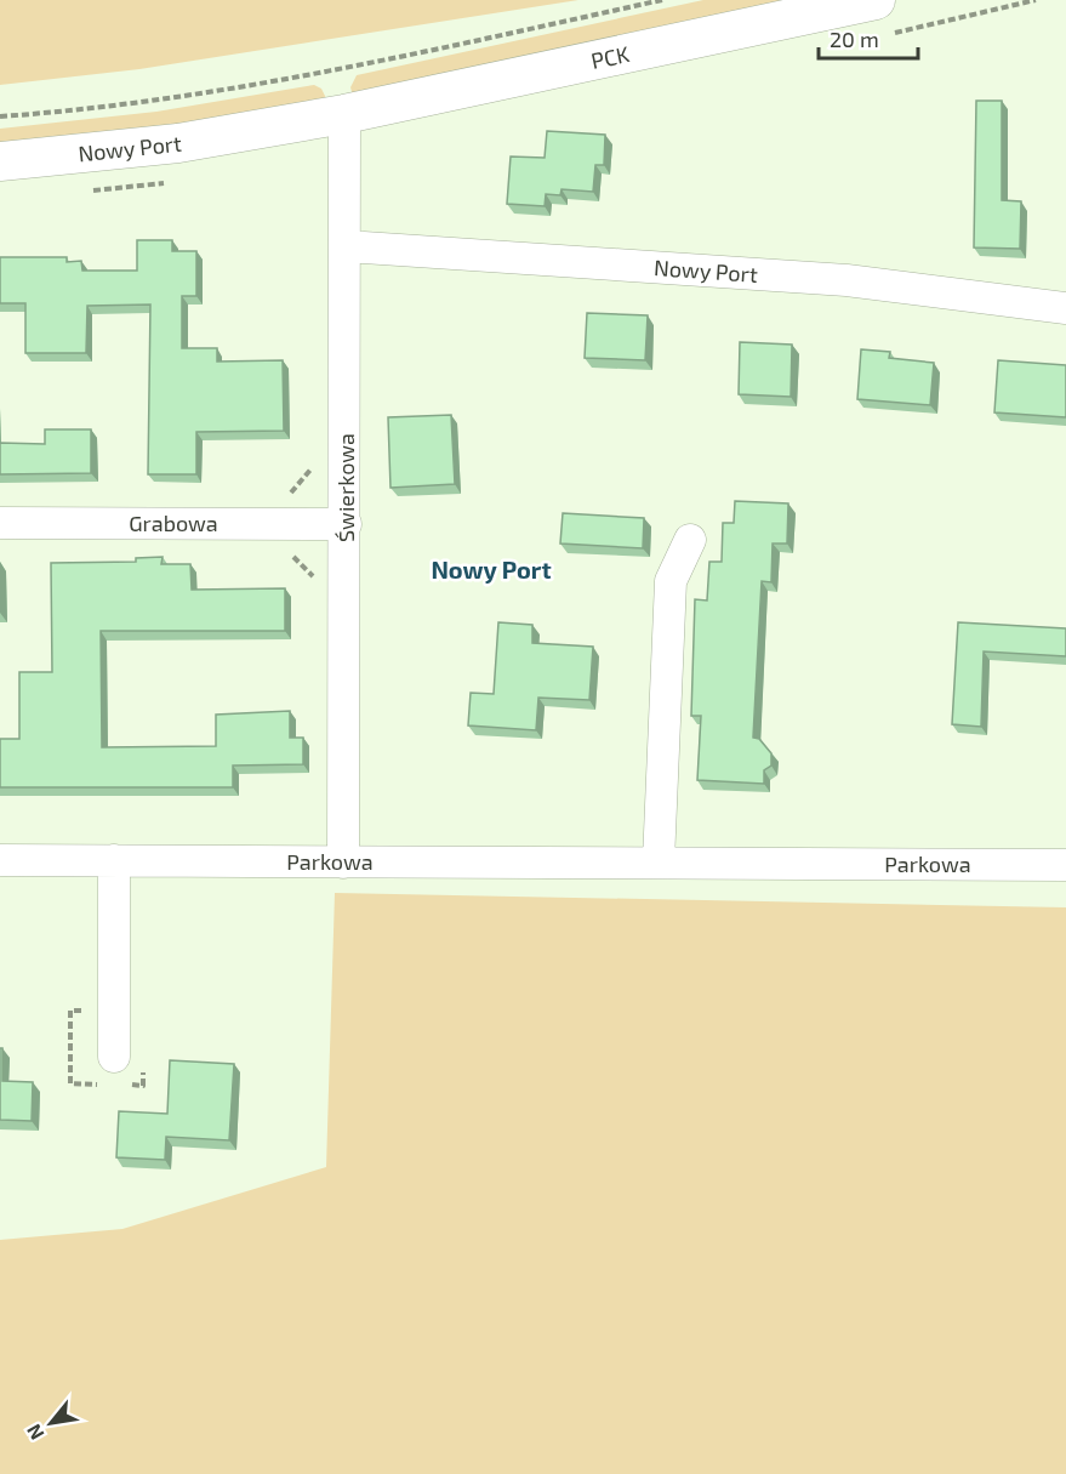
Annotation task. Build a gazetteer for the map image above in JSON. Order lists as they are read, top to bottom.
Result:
{
  "streets": {
    "street": [
      "PCK",
      "Nowy Port",
      "Świerkowa",
      "Grabowa",
      "Parkowa"
    ]
  },
  "crossings": [
    ["PCK", "Nowy Port"],
    ["PCK", "Świerkowa"],
    ["Nowy Port", "Świerkowa"],
    ["Świerkowa", "Grabowa"],
    ["Świerkowa", "Parkowa"]
  ],
  "districts": ["Nowy Port"],
  "scale_bar": "20 m",
  "north": "bottom left"
}
